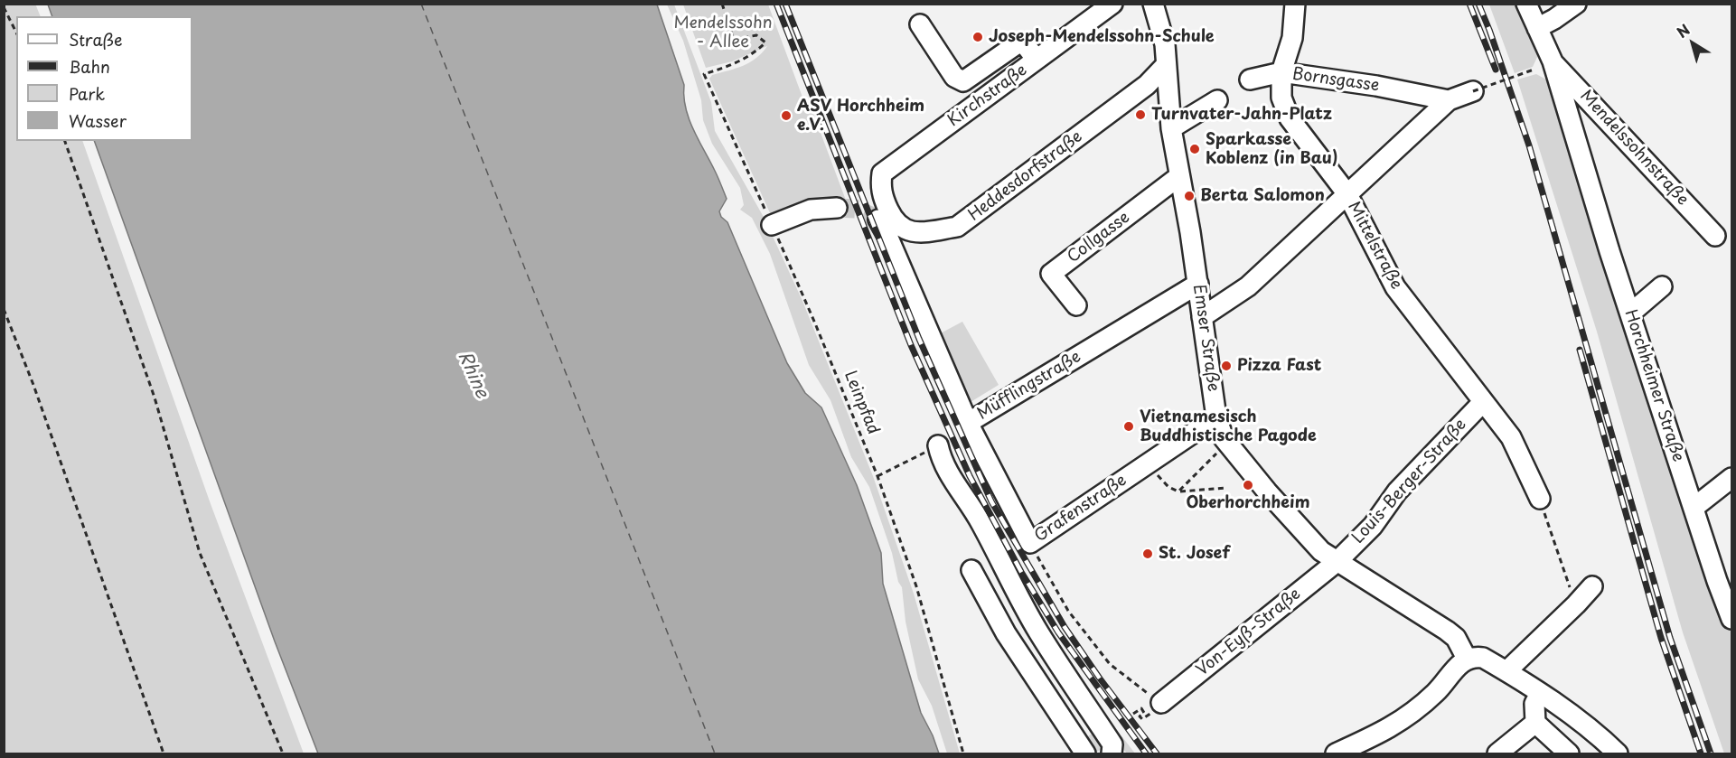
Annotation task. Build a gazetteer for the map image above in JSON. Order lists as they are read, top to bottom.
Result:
{
  "streets": {
    "street": [
      "Bornsgasse",
      "Kirchstraße",
      "Mendelssohnstraße",
      "Heddesdorfstraße",
      "Collgasse",
      "Mittelstraße",
      "Emser Straße",
      "Müfflingstraße",
      "Horchheimer Straße",
      "Louis-Berger-Straße",
      "Grafenstraße",
      "Von-Eyß-Straße"
    ],
    "path": ["Leinpfad"]
  },
  "crossings": [
    ["Bornsgasse", "Mittelstraße"],
    ["Kirchstraße", "Heddesdorfstraße"],
    ["Mendelssohnstraße", "Horchheimer Straße"],
    ["Heddesdorfstraße", "Emser Straße"],
    ["Collgasse", "Emser Straße"],
    ["Mittelstraße", "Louis-Berger-Straße"],
    ["Emser Straße", "Müfflingstraße"],
    ["Emser Straße", "Louis-Berger-Straße"],
    ["Emser Straße", "Grafenstraße"],
    ["Emser Straße", "Von-Eyß-Straße"],
    ["Müfflingstraße", "Grafenstraße"],
    ["Louis-Berger-Straße", "Von-Eyß-Straße"]
  ],
  "water": ["Rhine"],
  "parks": ["Mendelssohn - Allee"],
  "places": [
    "Joseph-Mendelssohn-Schule",
    "Turnvater-Jahn-Platz",
    "ASV Horchheim e.V.",
    "Sparkasse Koblenz (in Bau)",
    "Berta Salomon",
    "Pizza Fast",
    "Vietnamesisch Buddhistische Pagode",
    "Oberhorchheim",
    "St. Josef"
  ],
  "legend": [
    "Straße",
    "Bahn",
    "Park",
    "Wasser"
  ],
  "north": "top left"
}
